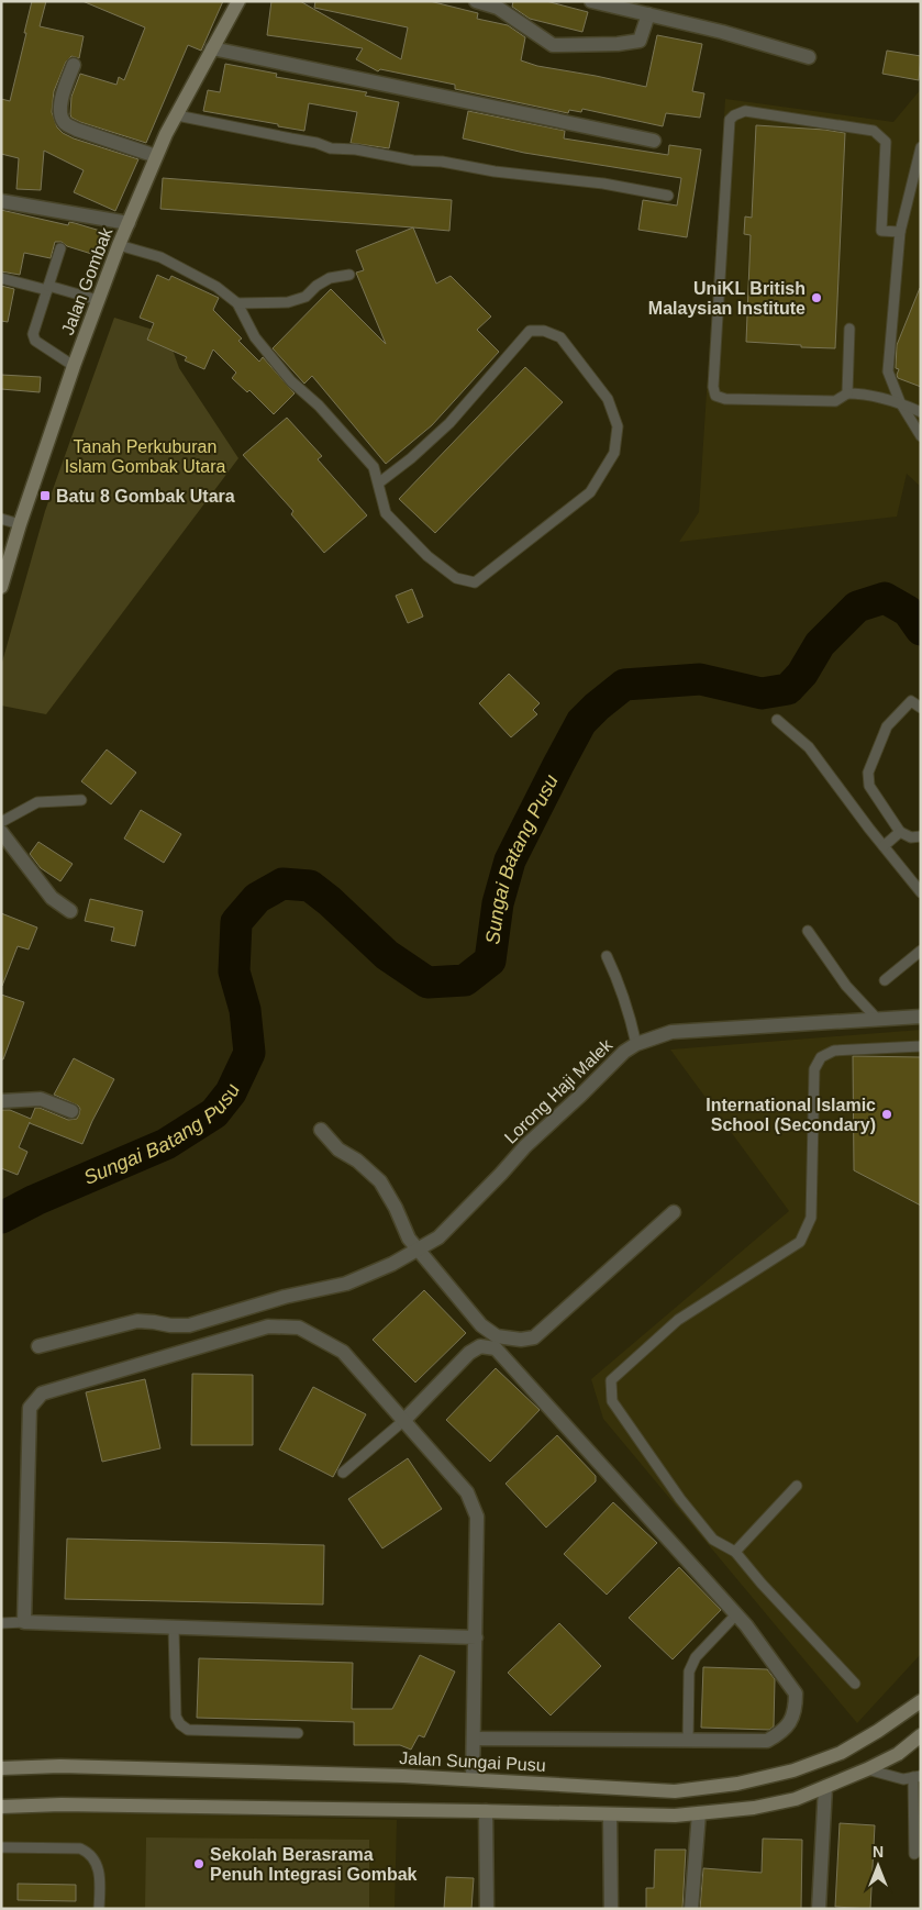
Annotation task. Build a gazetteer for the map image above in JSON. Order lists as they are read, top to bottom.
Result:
{
  "streets": {
    "main road": ["Jalan Gombak", "Jalan Sungai Pusu"],
    "street": ["Lorong Haji Malek"]
  },
  "water": ["Sungai Batang Pusu"],
  "parks": ["Tanah Perkuburan Islam Gombak Utara"],
  "places": {
    "other": ["UniKL British Malaysian Institute", "International Islamic School (Secondary)", "Sekolah Berasrama Penuh Integrasi Gombak"],
    "transit": ["Batu 8 Gombak Utara"]
  },
  "north": "top"
}
